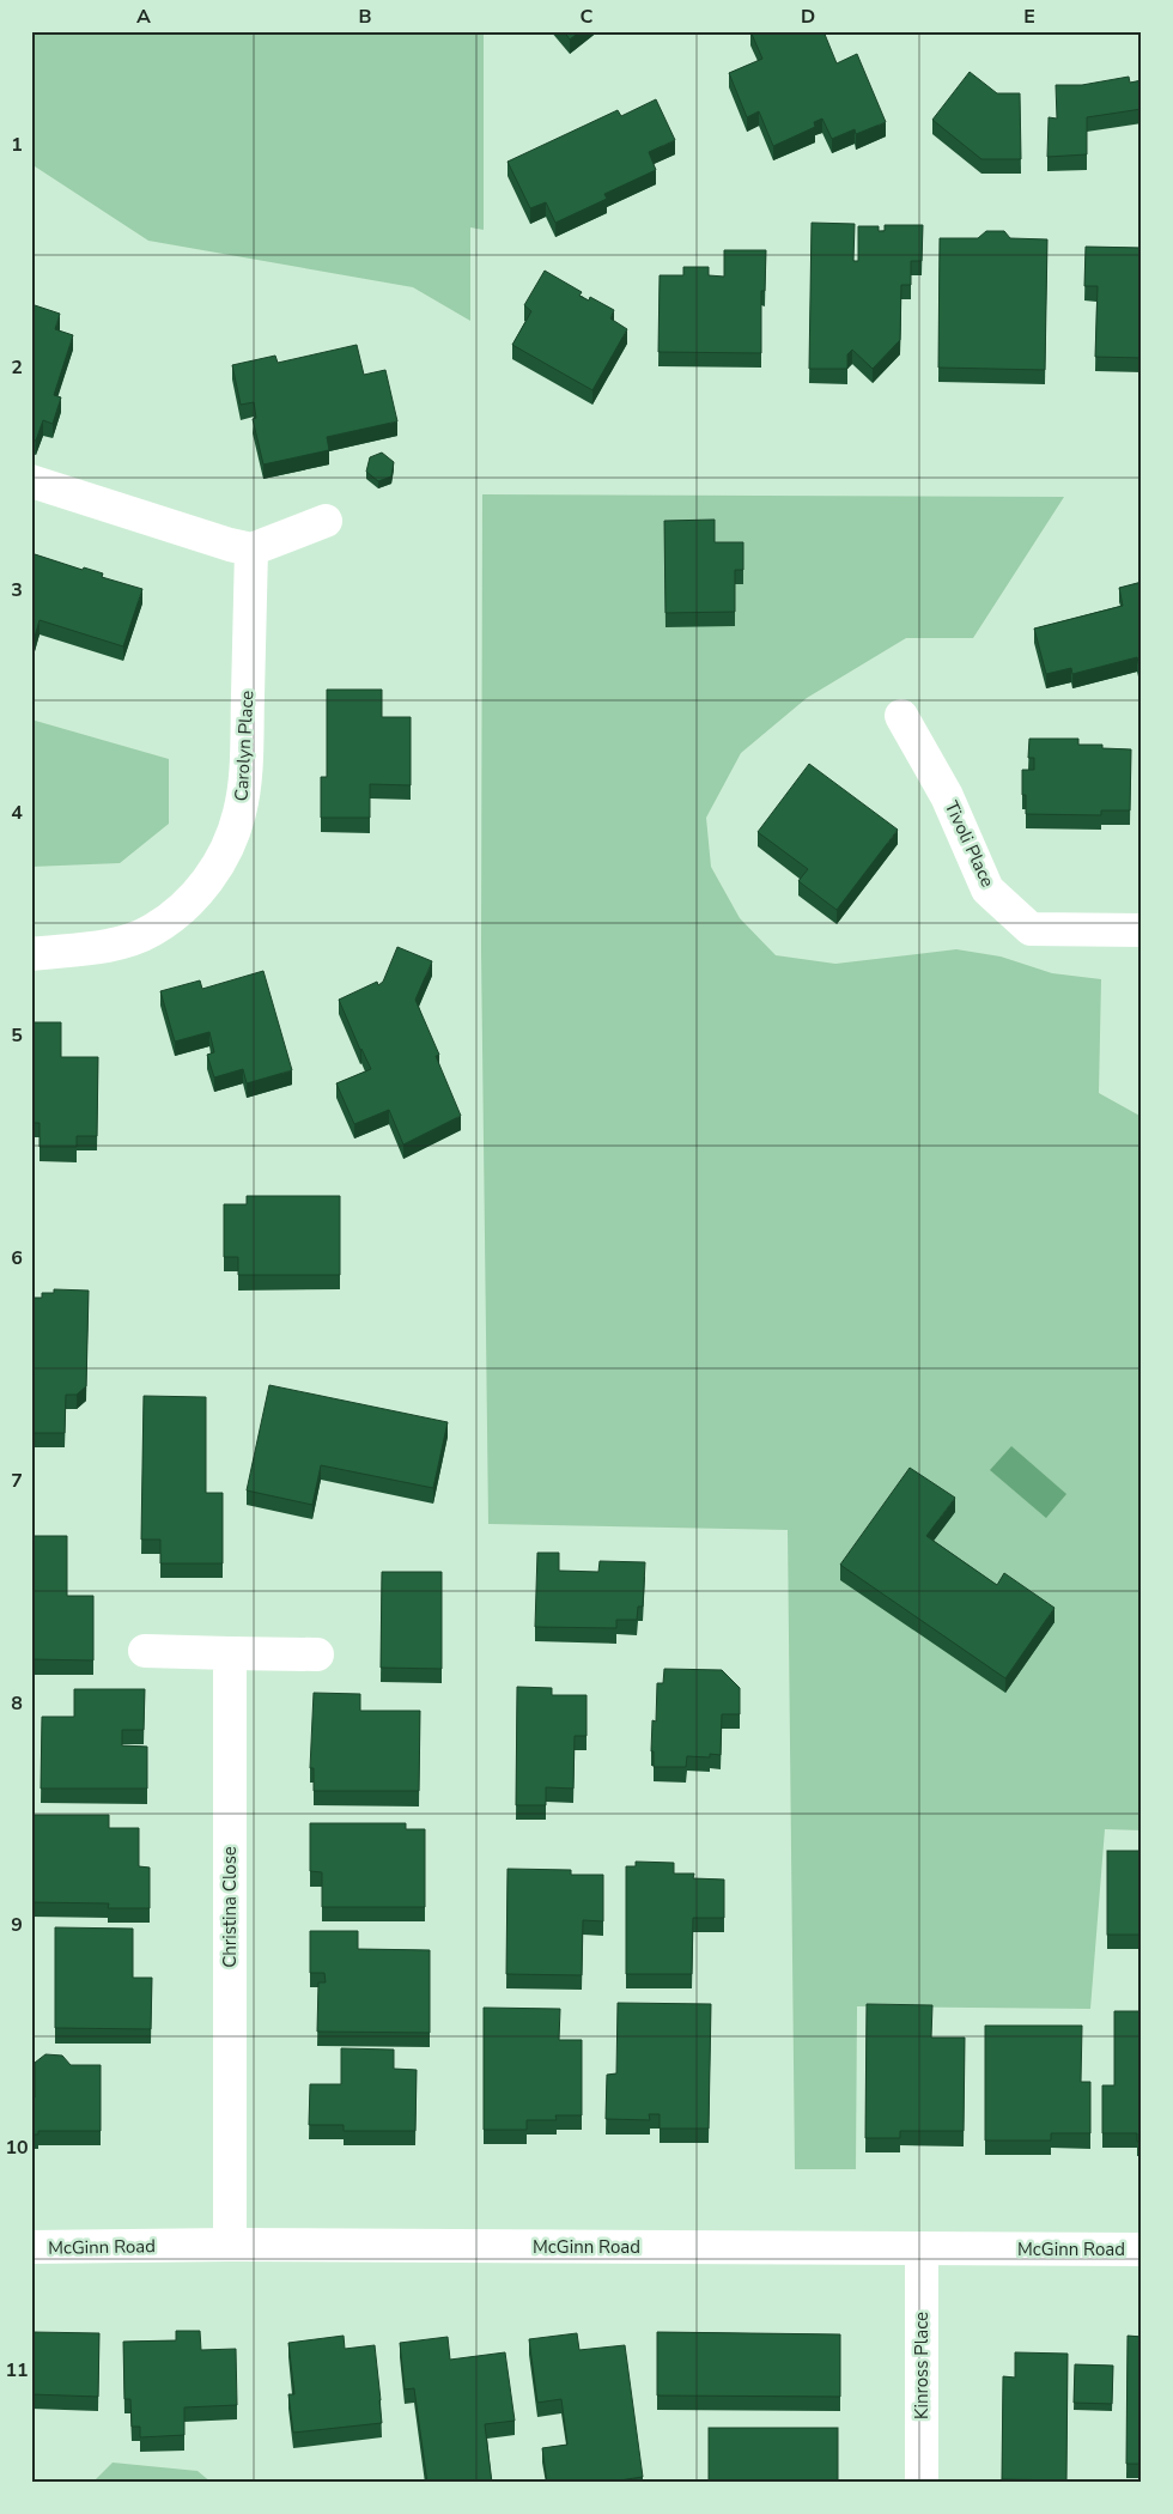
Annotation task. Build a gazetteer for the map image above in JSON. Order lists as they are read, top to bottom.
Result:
{
  "streets": {
    "street": [
      "Carolyn Place",
      "Tivoli Place",
      "Christina Close",
      "McGinn Road",
      "Kinross Place"
    ]
  },
  "crossings": [
    ["Christina Close", "McGinn Road"],
    ["McGinn Road", "Kinross Place"]
  ],
  "grid": {
    "columns": [
      "A",
      "B",
      "C",
      "D",
      "E"
    ],
    "rows": [
      "1",
      "2",
      "3",
      "4",
      "5",
      "6",
      "7",
      "8",
      "9",
      "10",
      "11"
    ]
  }
}
